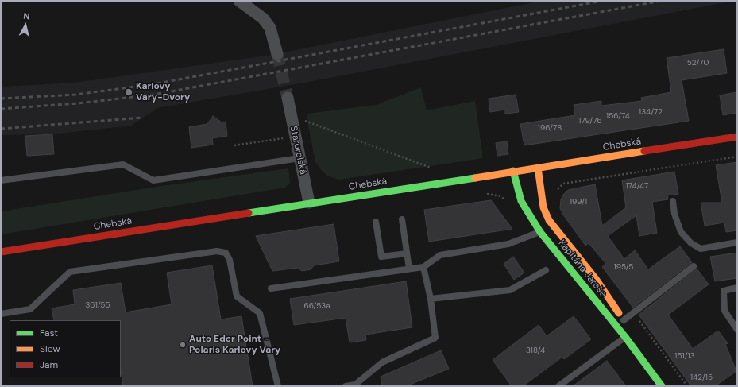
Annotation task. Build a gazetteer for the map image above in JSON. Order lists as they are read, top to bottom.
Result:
{
  "streets": {
    "street": ["Chebská", "Starorolská", "Kapitána Jaroše"]
  },
  "crossings": [
    ["Chebská", "Starorolská"],
    ["Chebská", "Kapitána Jaroše"]
  ],
  "places": ["Karlovy Vary-Dvory", "Auto Eder Point - Polaris Karlovy Vary"],
  "house_numbers": [
    "152/70",
    "134/72",
    "156/74",
    "179/76",
    "196/78",
    "174/47",
    "199/1",
    "195/5",
    "361/55",
    "66/53a",
    "318/4",
    "151/13",
    "142/15"
  ],
  "legend": ["Fast", "Slow", "Jam"],
  "north": "top"
}
